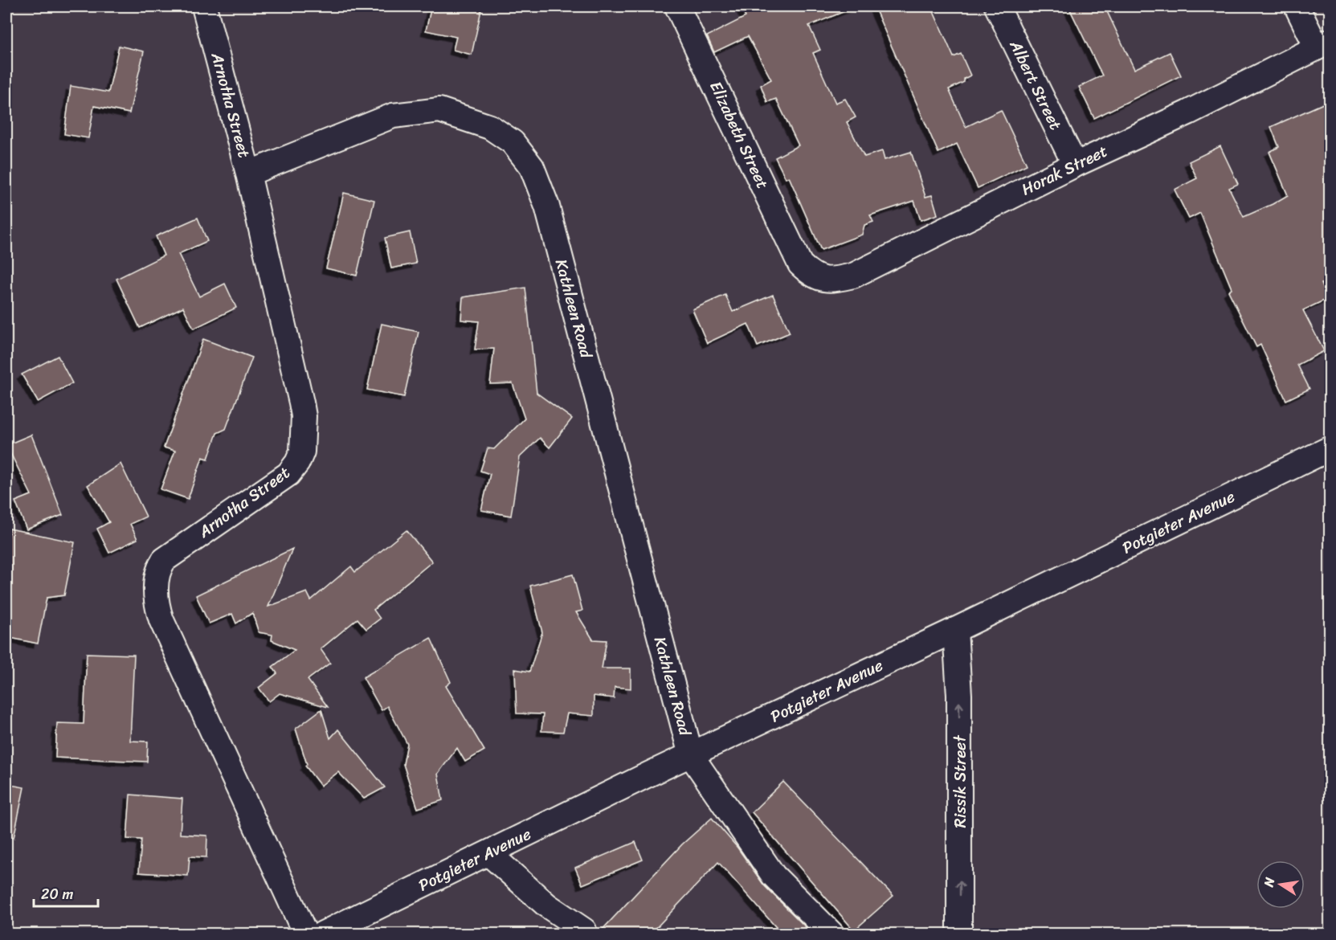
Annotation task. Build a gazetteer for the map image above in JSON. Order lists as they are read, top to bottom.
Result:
{
  "streets": {
    "street": [
      "Albert Street",
      "Arnotha Street",
      "Elizabeth Street",
      "Horak Street",
      "Kathleen Road",
      "Potgieter Avenue",
      "Rissik Street"
    ]
  },
  "crossings": [
    ["Albert Street", "Horak Street"],
    ["Arnotha Street", "Kathleen Road"],
    ["Elizabeth Street", "Horak Street"],
    ["Kathleen Road", "Potgieter Avenue"],
    ["Potgieter Avenue", "Rissik Street"]
  ],
  "one_way": ["Rissik Street"],
  "scale_bar": "20 m",
  "north": "left"
}
